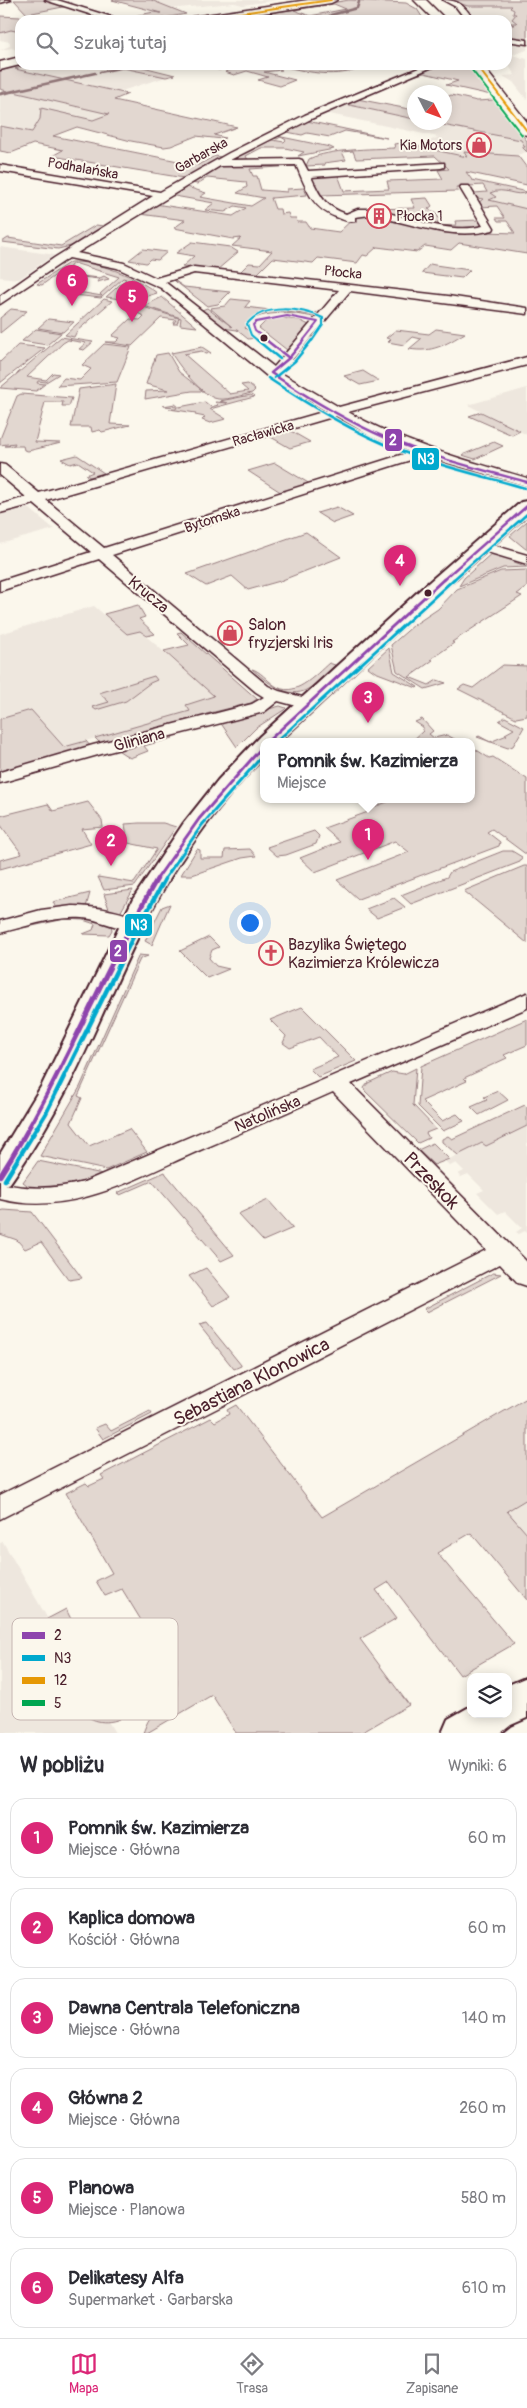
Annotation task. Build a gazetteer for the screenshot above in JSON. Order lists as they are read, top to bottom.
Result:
{
  "streets": {
    "street": [
      "Garbarska",
      "Podhalańska",
      "Płocka",
      "Racławicka",
      "Bytomska",
      "Krucza",
      "Gliniana",
      "Natolińska",
      "Przeskok",
      "Sebastiana Klonowica"
    ]
  },
  "crossings": [
    ["Garbarska", "Podhalańska"],
    ["Racławicka", "Krucza"],
    ["Bytomska", "Krucza"],
    ["Krucza", "Gliniana"],
    ["Natolińska", "Przeskok"],
    ["Przeskok", "Sebastiana Klonowica"]
  ],
  "places": {
    "shop": ["Kia Motors", "Salon fryzjerski Iris"],
    "building": ["Płocka 1"],
    "church": ["Bazylika Świętego Kazimierza Królewicza"]
  },
  "lines": [
    "transit line 12",
    "transit line 5",
    "transit line N3",
    "transit line 2"
  ],
  "legend": [
    "2",
    "N3",
    "12",
    "5"
  ],
  "north": "bottom right",
  "page": {
    "search": "Szukaj tutaj",
    "pins": [
      "6",
      "5",
      "4",
      "3",
      "1",
      "2"
    ],
    "popup": ["Pomnik św. Kazimierza", "Miejsce"],
    "heading": ["W pobliżu", "Wyniki: 6"],
    "list": [
      {
        "mark": "1",
        "name": "Pomnik św. Kazimierza",
        "note": "Miejsce · Główna",
        "value": "60 m"
      },
      {
        "mark": "2",
        "name": "Kaplica domowa",
        "note": "Kościół · Główna",
        "value": "60 m"
      },
      {
        "mark": "3",
        "name": "Dawna Centrala Telefoniczna",
        "note": "Miejsce · Główna",
        "value": "140 m"
      },
      {
        "mark": "4",
        "name": "Główna 2",
        "note": "Miejsce · Główna",
        "value": "260 m"
      },
      {
        "mark": "5",
        "name": "Planowa",
        "note": "Miejsce · Planowa",
        "value": "580 m"
      },
      {
        "mark": "6",
        "name": "Delikatesy Alfa",
        "note": "Supermarket · Garbarska",
        "value": "610 m"
      }
    ],
    "nav": ["Mapa", "Trasa", "Zapisane"]
  }
}
